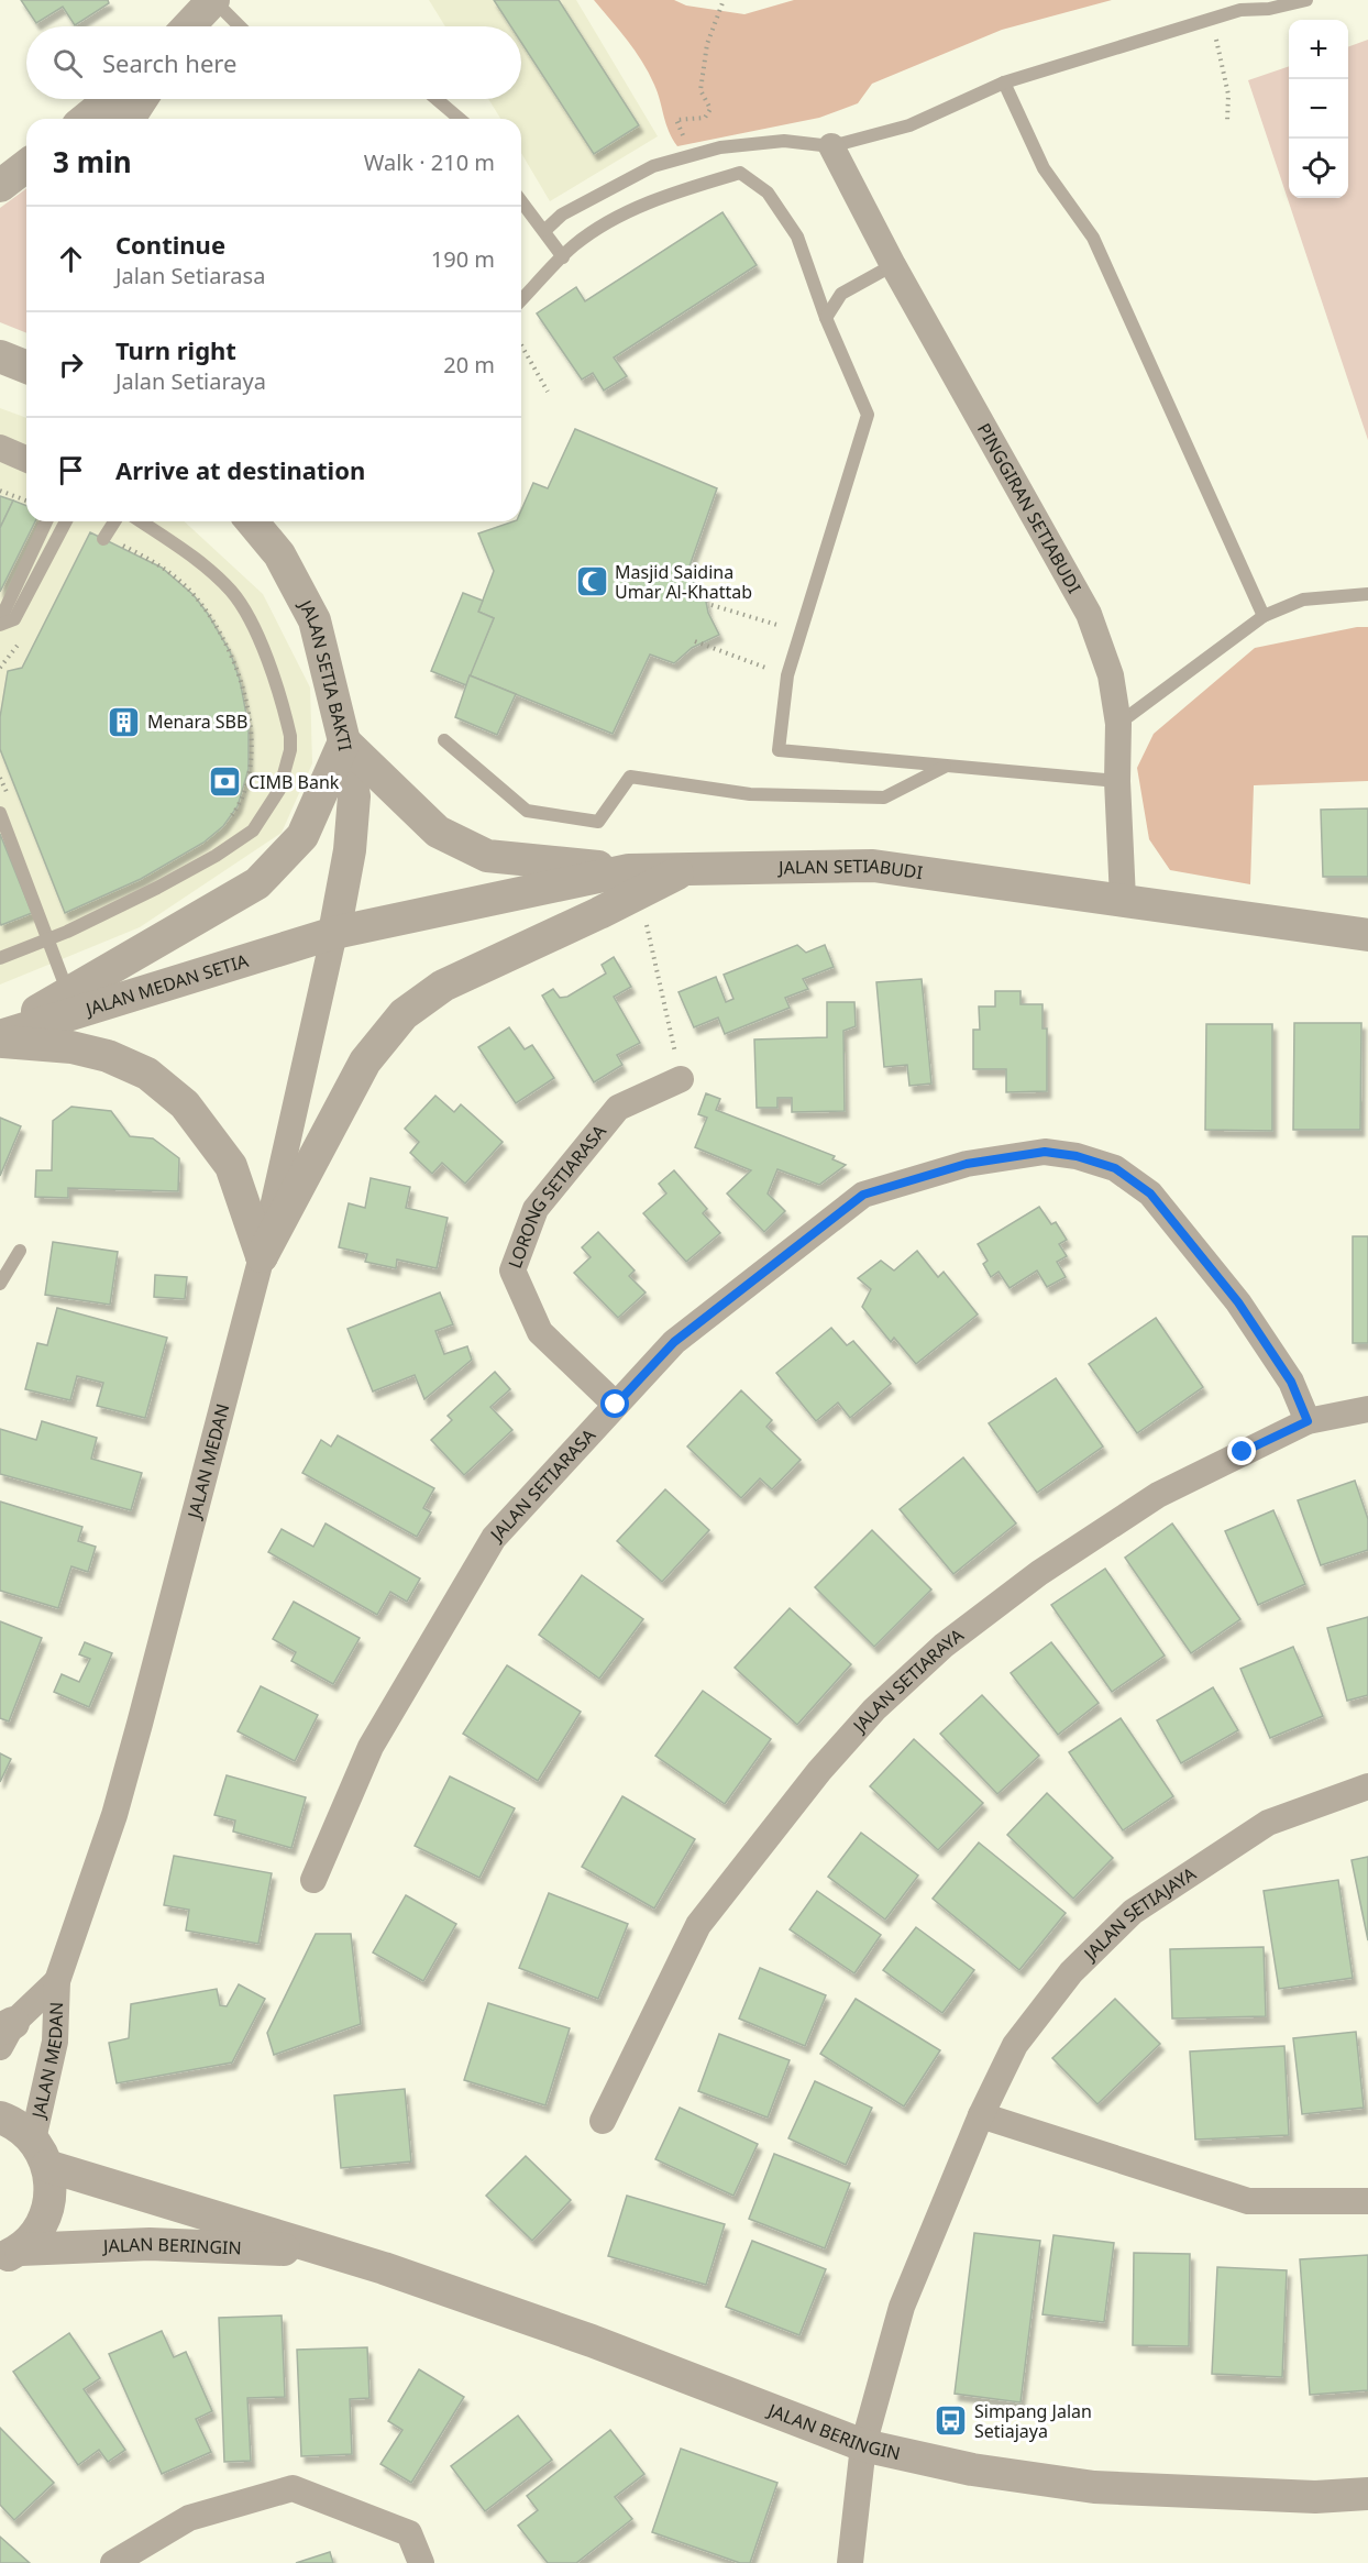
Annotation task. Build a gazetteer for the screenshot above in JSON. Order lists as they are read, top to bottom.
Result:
{
  "streets": {
    "street": [
      "PINGGIRAN SETIABUDI",
      "JALAN SETIA BAKTI",
      "JALAN SETIABUDI",
      "JALAN MEDAN SETIA",
      "LORONG SETIARASA",
      "JALAN MEDAN",
      "JALAN SETIARASA",
      "JALAN SETIARAYA",
      "JALAN SETIAJAYA",
      "JALAN BERINGIN"
    ]
  },
  "crossings": [
    ["PINGGIRAN SETIABUDI", "JALAN SETIABUDI"],
    ["JALAN SETIA BAKTI", "JALAN SETIABUDI"],
    ["JALAN SETIA BAKTI", "JALAN MEDAN SETIA"],
    ["JALAN SETIA BAKTI", "JALAN MEDAN"],
    ["JALAN SETIABUDI", "JALAN MEDAN SETIA"],
    ["JALAN SETIABUDI", "JALAN MEDAN"],
    ["JALAN MEDAN SETIA", "JALAN MEDAN"],
    ["LORONG SETIARASA", "JALAN SETIARASA"],
    ["JALAN MEDAN", "JALAN BERINGIN"],
    ["JALAN SETIARASA", "JALAN SETIARAYA"],
    ["JALAN SETIAJAYA", "JALAN BERINGIN"]
  ],
  "places": {
    "mosque": ["Masjid Saidina Umar Al-Khattab"],
    "building": ["Menara SBB"],
    "bank": ["CIMB Bank"],
    "bus stop": ["Simpang Jalan Setiajaya"]
  },
  "page": {
    "map_buttons": ["+", "−"],
    "search": "Search here",
    "heading": ["3 min", "Walk · 210 m"],
    "list": [
      ["Continue", "Jalan Setiarasa", "190 m"],
      ["Turn right", "Jalan Setiaraya", "20 m"],
      "Arrive at destination"
    ]
  }
}
